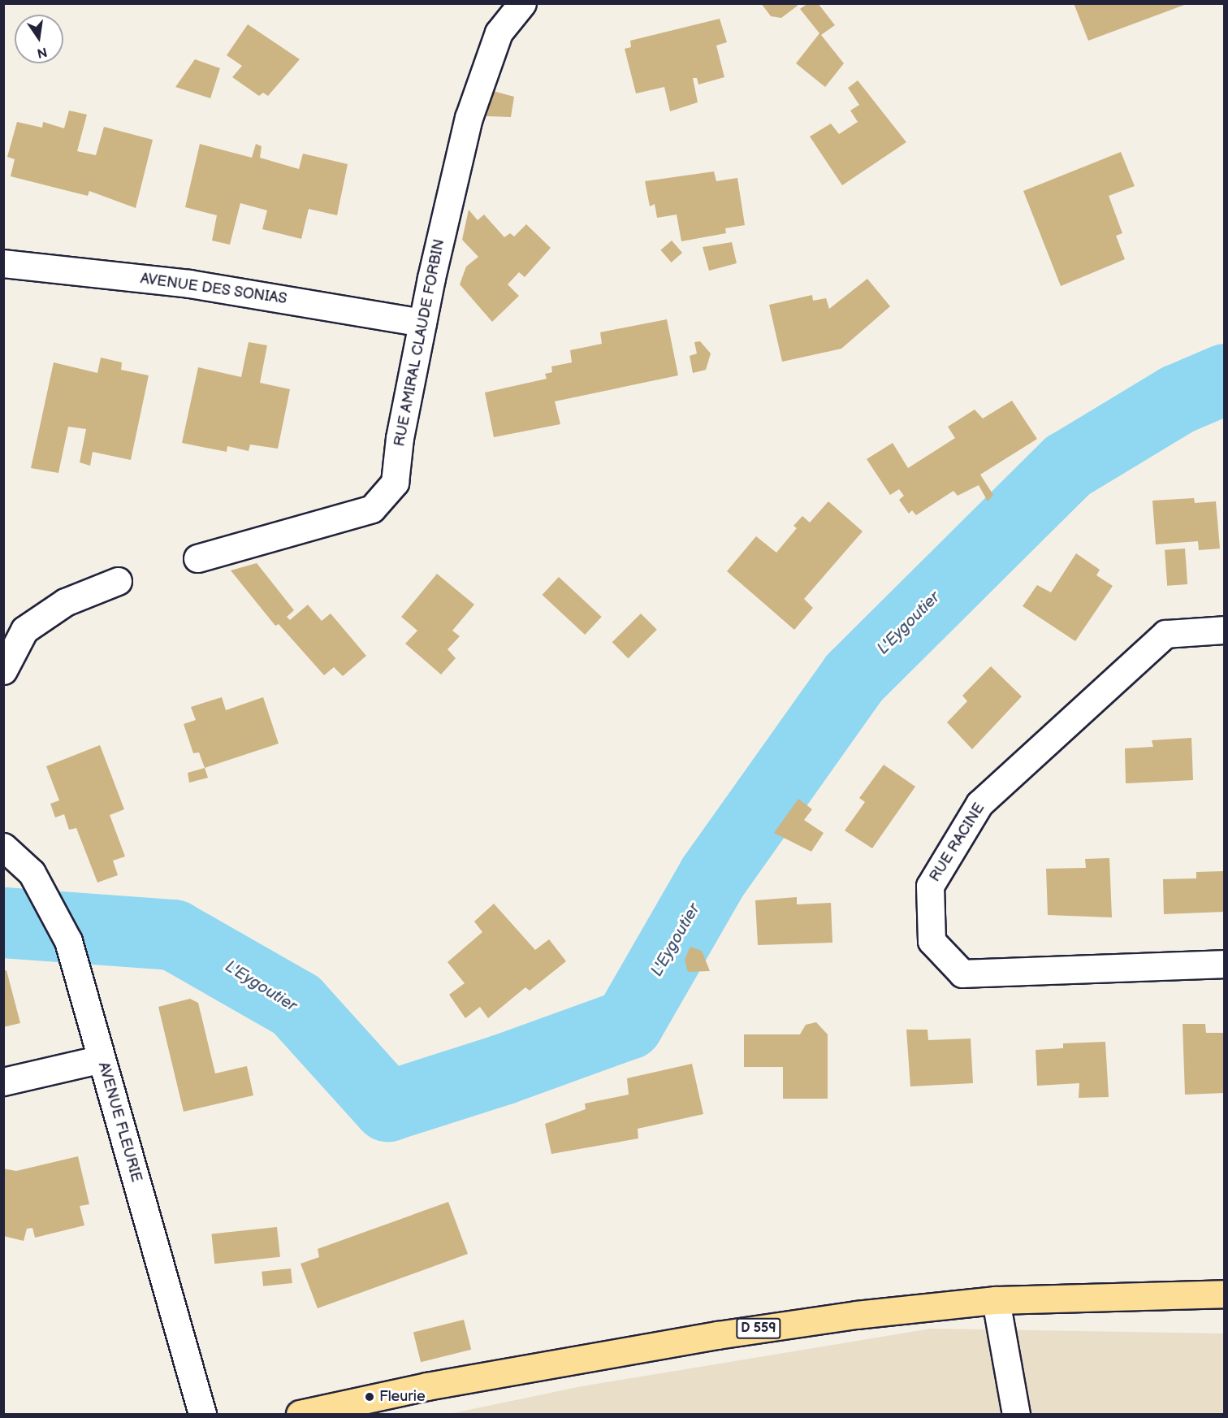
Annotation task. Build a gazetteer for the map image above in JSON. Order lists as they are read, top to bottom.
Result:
{
  "streets": {
    "main road": ["D 559"],
    "street": [
      "AVENUE DES SONIAS",
      "RUE AMIRAL CLAUDE FORBIN",
      "RUE RACINE",
      "AVENUE FLEURIE"
    ]
  },
  "crossings": [
    ["AVENUE DES SONIAS", "RUE AMIRAL CLAUDE FORBIN"]
  ],
  "water": ["L'Eygoutier"],
  "places": ["Fleurie"],
  "north": "bottom"
}
